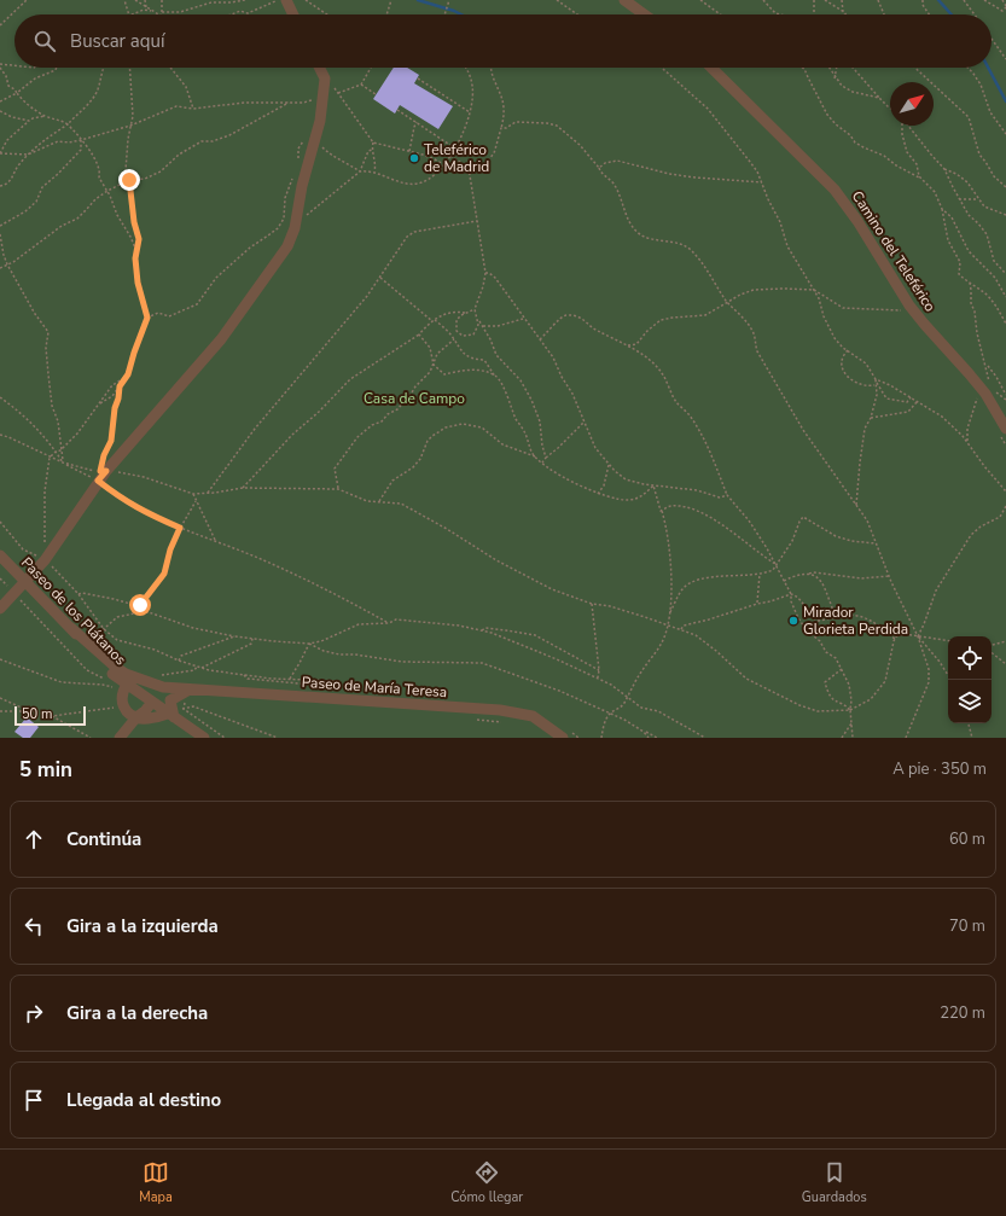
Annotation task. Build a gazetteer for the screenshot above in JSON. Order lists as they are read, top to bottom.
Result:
{
  "streets": {
    "street": ["Camino del Teleférico", "Paseo de los Plátanos", "Paseo de María Teresa"]
  },
  "crossings": [
    ["Paseo de los Plátanos", "Paseo de María Teresa"]
  ],
  "parks": ["Casa de Campo"],
  "places": ["Teleférico de Madrid", "Mirador Glorieta Perdida"],
  "scale_bar": "50 m",
  "north": "top right",
  "page": {
    "search": "Buscar aquí",
    "scale": "50 m",
    "heading": ["5 min", "A pie · 350 m"],
    "list": [
      ["Continúa", "60 m"],
      ["Gira a la izquierda", "70 m"],
      ["Gira a la derecha", "220 m"],
      "Llegada al destino"
    ],
    "nav": ["Mapa", "Cómo llegar", "Guardados"]
  }
}
